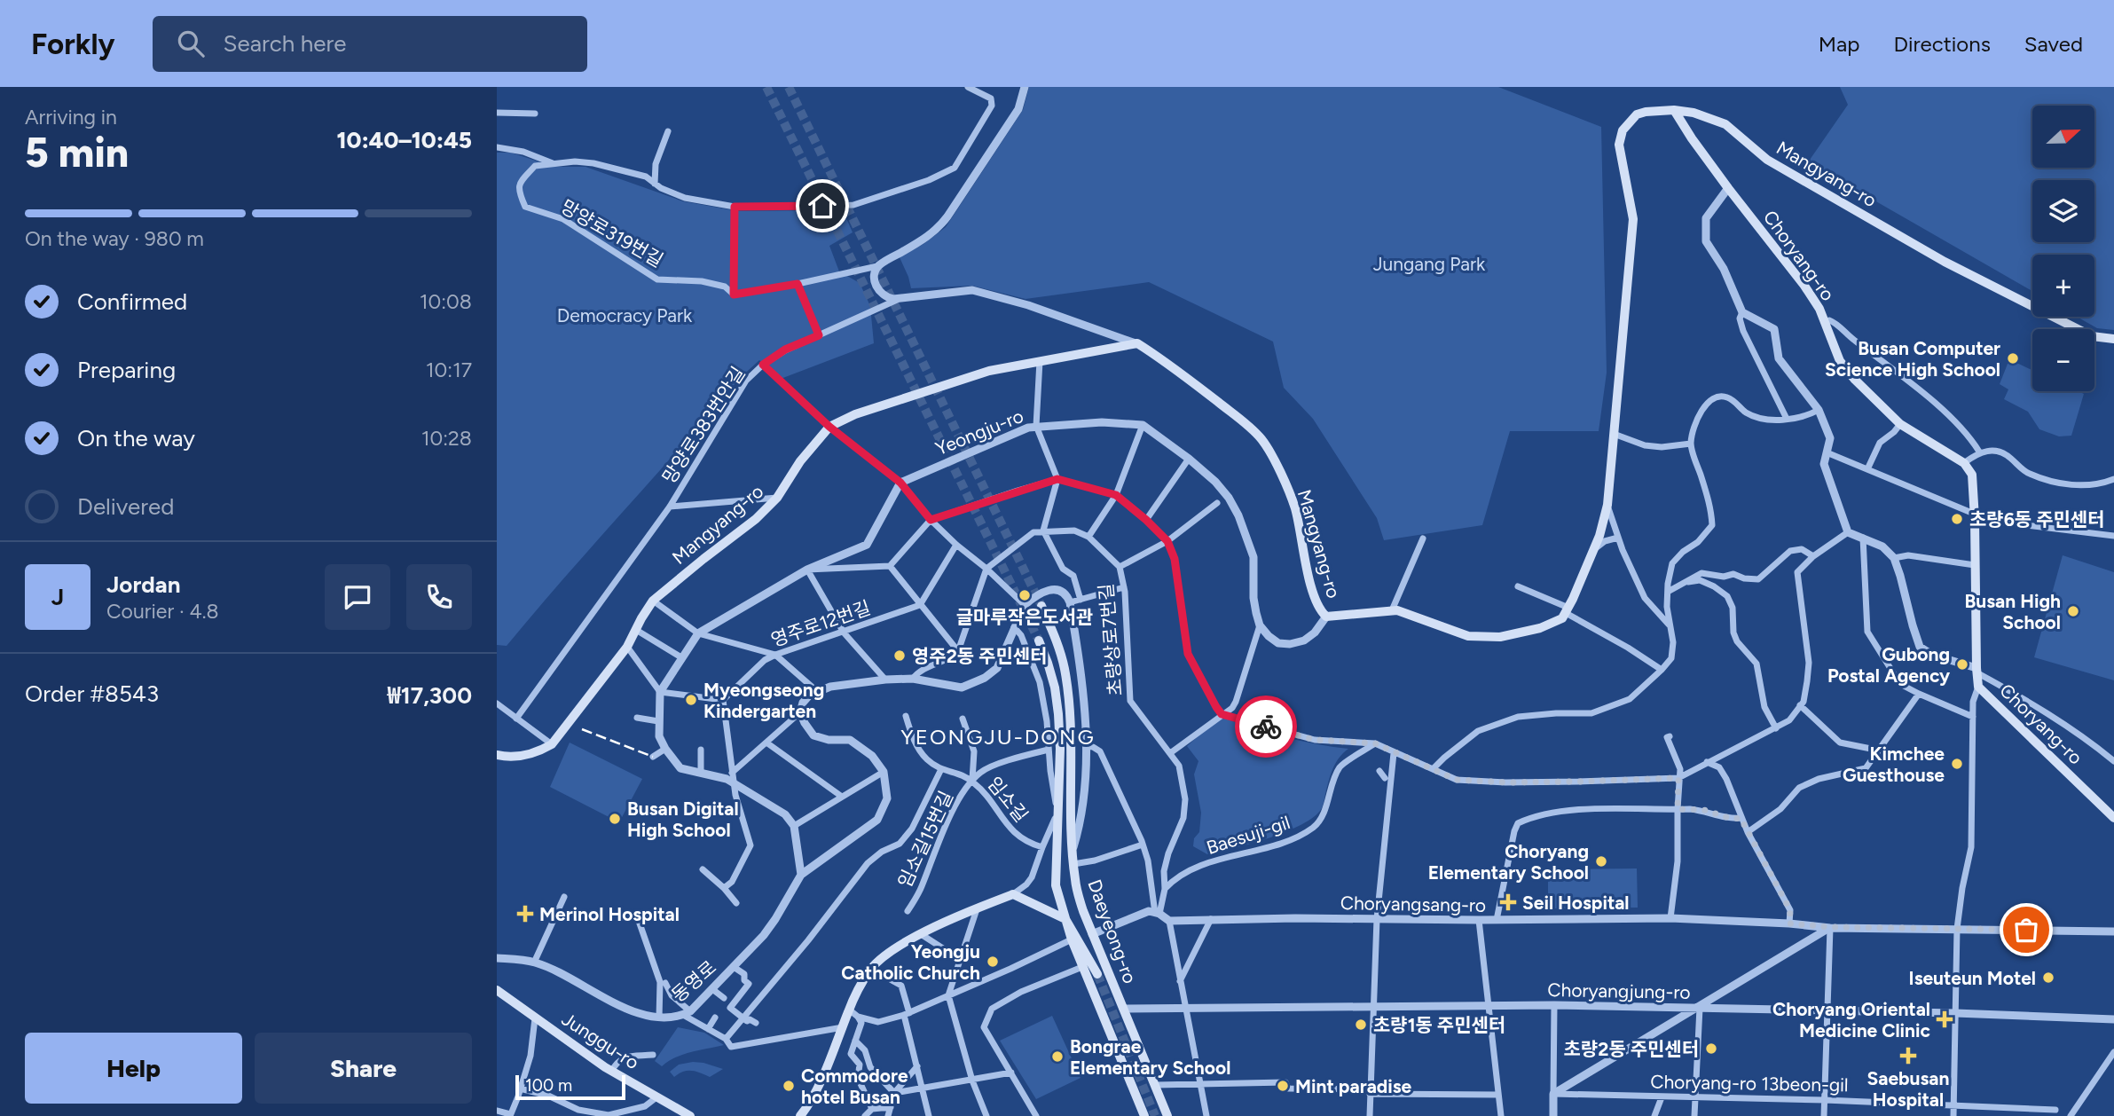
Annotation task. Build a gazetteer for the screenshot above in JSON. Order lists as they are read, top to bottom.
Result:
{
  "streets": {
    "main road": [
      "Mangyang-ro",
      "Choryang-ro",
      "Daeyeong-ro",
      "Junggu-ro"
    ],
    "street": [
      "망양로319번길",
      "망양로383번안길",
      "Yeongju-ro",
      "영주로12번길",
      "초량상로7번길",
      "임소길",
      "Baesuji-gil",
      "임소길15번길",
      "Choryangsang-ro",
      "동영로",
      "Choryangjung-ro",
      "Choryang-ro 13beon-gil"
    ]
  },
  "crossings": [
    ["Mangyang-ro", "Choryang-ro"],
    ["초량상로7번길", "Baesuji-gil"],
    ["임소길", "임소길15번길"],
    ["Daeyeong-ro", "Choryangjung-ro"]
  ],
  "districts": ["YEONGJU-DONG"],
  "parks": ["Jungang Park", "Democracy Park"],
  "places": {
    "other": [
      "Busan Computer Science High School",
      "초량6동 주민센터",
      "글마루작은도서관",
      "Busan High School",
      "영주2동 주민센터",
      "Gubong Postal Agency",
      "Myeongseong Kindergarten",
      "Kimchee Guesthouse",
      "Busan Digital High School",
      "Choryang Elementary School",
      "Yeongju Catholic Church",
      "Iseuteun Motel",
      "초량1동 주민센터",
      "초량2동 주민센터",
      "Bongrae Elementary School",
      "Commodore hotel Busan",
      "Mint paradise"
    ],
    "health": [
      "Seil Hospital",
      "Merinol Hospital",
      "Choryang Oriental Medicine Clinic",
      "Saebusan Hospital"
    ]
  },
  "scale_bar": "100 m",
  "north": "right",
  "page": {
    "header": "Forkly",
    "search": "Search here",
    "nav": ["Map", "Directions", "Saved"],
    "heading": ["5 min", "Arriving in", "10:40–10:45"],
    "panel": [
      "Jordan",
      "Courier · 4.8",
      "Order #8543",
      "₩17,300"
    ],
    "map_buttons": ["+", "−"],
    "bar": "On the way · 980 m",
    "list": [
      ["Confirmed", "10:08"],
      ["Preparing", "10:17"],
      ["On the way", "10:28"],
      "Delivered"
    ],
    "round": "J",
    "buttons": ["Help", "Share"],
    "scale": "100 m"
  }
}
